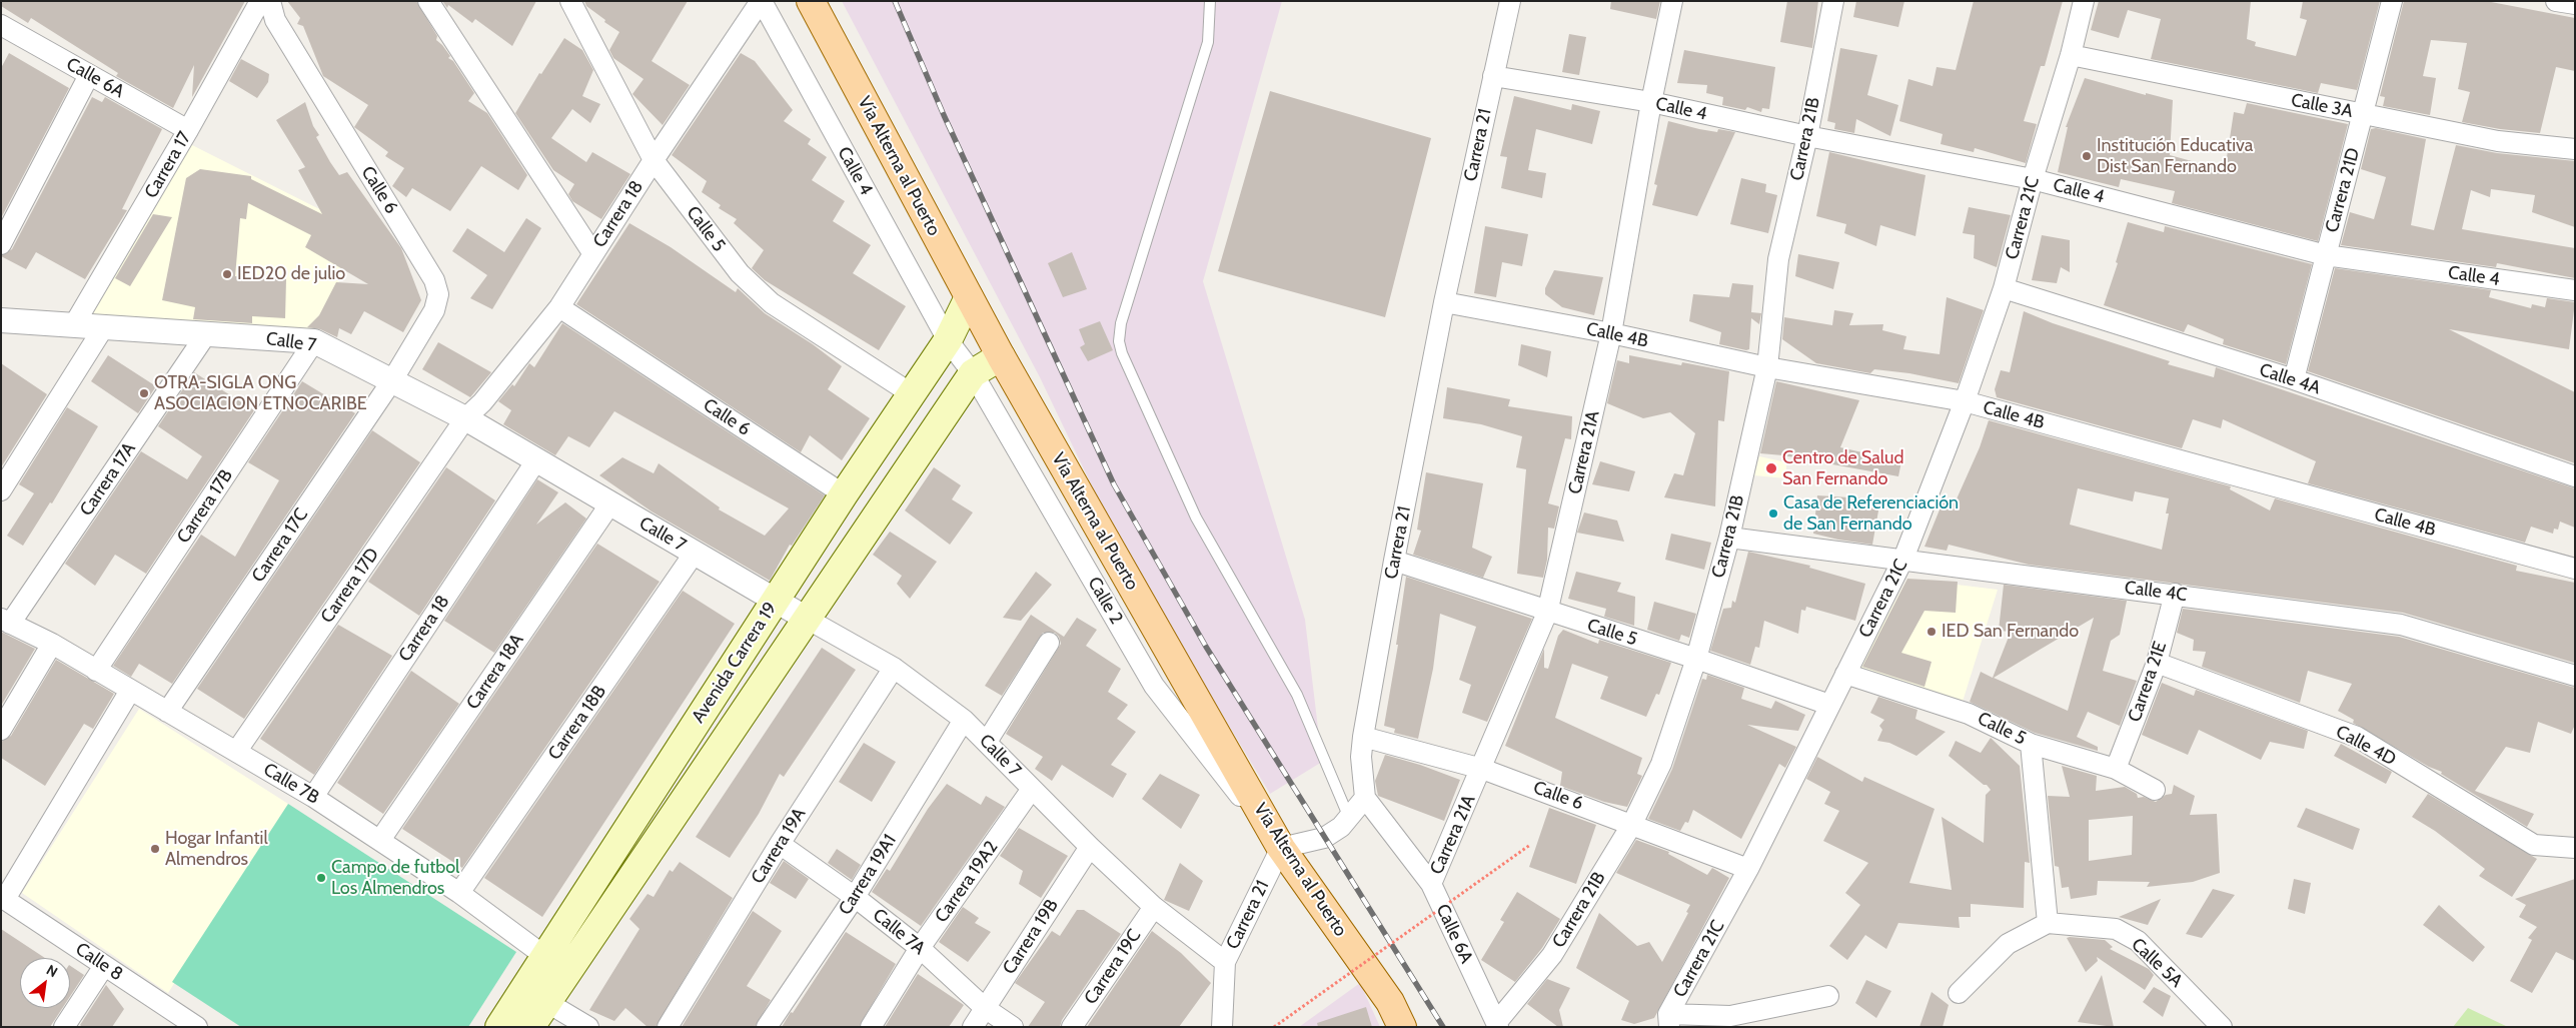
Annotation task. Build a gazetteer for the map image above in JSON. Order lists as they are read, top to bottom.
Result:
{
  "streets": {
    "main road": ["Vía Alterna al Puerto", "Avenida Carrera 19"],
    "street": [
      "Calle 6A",
      "Calle 3A",
      "Calle 4",
      "Carrera 21B",
      "Carrera 21",
      "Carrera 17",
      "Calle 6",
      "Carrera 21D",
      "Carrera 18",
      "Carrera 21C",
      "Calle 5",
      "Calle 4B",
      "Calle 7",
      "Calle 4A",
      "Carrera 21A",
      "Carrera 17A",
      "Carrera 17B",
      "Carrera 17C",
      "Carrera 17D",
      "Calle 4C",
      "Calle 2",
      "Carrera 18A",
      "Carrera 21E",
      "Carrera 18B",
      "Calle 4D",
      "Calle 7B",
      "Carrera 19A",
      "Carrera 19A1",
      "Carrera 19A2",
      "Calle 7A",
      "Carrera 19B",
      "Calle 8",
      "Calle 5A",
      "Carrera 19C"
    ]
  },
  "crossings": [
    ["Calle 6A", "Carrera 21B"],
    ["Calle 6A", "Carrera 21"],
    ["Calle 6A", "Carrera 17"],
    ["Calle 6A", "Carrera 21A"],
    ["Calle 3A", "Carrera 21D"],
    ["Calle 3A", "Carrera 21C"],
    ["Calle 4", "Carrera 21B"],
    ["Calle 4", "Carrera 21"],
    ["Calle 4", "Carrera 21D"],
    ["Calle 4", "Carrera 18"],
    ["Calle 4", "Carrera 21C"],
    ["Calle 4", "Carrera 21A"],
    ["Calle 4", "Calle 2"],
    ["Calle 4", "Avenida Carrera 19"],
    ["Carrera 21B", "Calle 6"],
    ["Carrera 21B", "Calle 5"],
    ["Carrera 21B", "Calle 4B"],
    ["Carrera 21B", "Calle 4C"],
    ["Carrera 21", "Vía Alterna al Puerto"],
    ["Carrera 21", "Calle 6"],
    ["Carrera 21", "Calle 5"],
    ["Carrera 21", "Calle 4B"],
    ["Carrera 21", "Calle 7"],
    ["Carrera 21", "Calle 2"],
    ["Carrera 17", "Calle 7"],
    ["Vía Alterna al Puerto", "Calle 2"],
    ["Vía Alterna al Puerto", "Avenida Carrera 19"],
    ["Calle 6", "Carrera 18"],
    ["Calle 6", "Carrera 21C"],
    ["Calle 6", "Calle 7"],
    ["Calle 6", "Carrera 21A"],
    ["Calle 6", "Carrera 17C"],
    ["Calle 6", "Avenida Carrera 19"],
    ["Carrera 21D", "Calle 4A"],
    ["Carrera 18", "Calle 5"],
    ["Carrera 18", "Calle 7"],
    ["Carrera 18", "Carrera 17D"],
    ["Carrera 18", "Calle 7B"],
    ["Carrera 21C", "Calle 5"],
    ["Carrera 21C", "Calle 4B"],
    ["Carrera 21C", "Calle 4A"],
    ["Carrera 21C", "Calle 4C"],
    ["Calle 5", "Carrera 21A"],
    ["Calle 5", "Avenida Carrera 19"],
    ["Calle 5", "Carrera 21E"],
    ["Calle 4B", "Carrera 21A"],
    ["Calle 7", "Carrera 17A"],
    ["Calle 7", "Carrera 17B"],
    ["Calle 7", "Carrera 17C"],
    ["Calle 7", "Carrera 17D"],
    ["Calle 7", "Avenida Carrera 19"],
    ["Calle 7", "Carrera 18A"],
    ["Calle 7", "Carrera 18B"],
    ["Calle 7", "Carrera 19A"],
    ["Calle 7", "Carrera 19A1"],
    ["Calle 7", "Carrera 19A2"],
    ["Calle 7", "Carrera 19B"],
    ["Calle 7", "Carrera 19C"],
    ["Carrera 17A", "Calle 7B"],
    ["Carrera 17B", "Calle 7B"],
    ["Carrera 17C", "Calle 7B"],
    ["Carrera 17D", "Calle 7B"],
    ["Calle 4C", "Carrera 21E"],
    ["Calle 2", "Avenida Carrera 19"],
    ["Avenida Carrera 19", "Calle 7B"],
    ["Carrera 18A", "Calle 7B"],
    ["Carrera 21E", "Calle 4D"],
    ["Carrera 18B", "Calle 7B"],
    ["Carrera 19A", "Calle 7A"],
    ["Carrera 19A1", "Calle 7A"],
    ["Carrera 19A2", "Calle 7A"],
    ["Calle 7A", "Carrera 19B"]
  ],
  "places": [
    "Institución Educativa Dist San Fernando",
    "IED20 de julio",
    "OTRA-SIGLA ONG ASOCIACION ETNOCARIBE",
    "Centro de Salud San Fernando",
    "Casa de Referenciación de San Fernando",
    "IED San Fernando",
    "Hogar Infantil Almendros",
    "Campo de futbol Los Almendros"
  ],
  "north": "top right"
}
